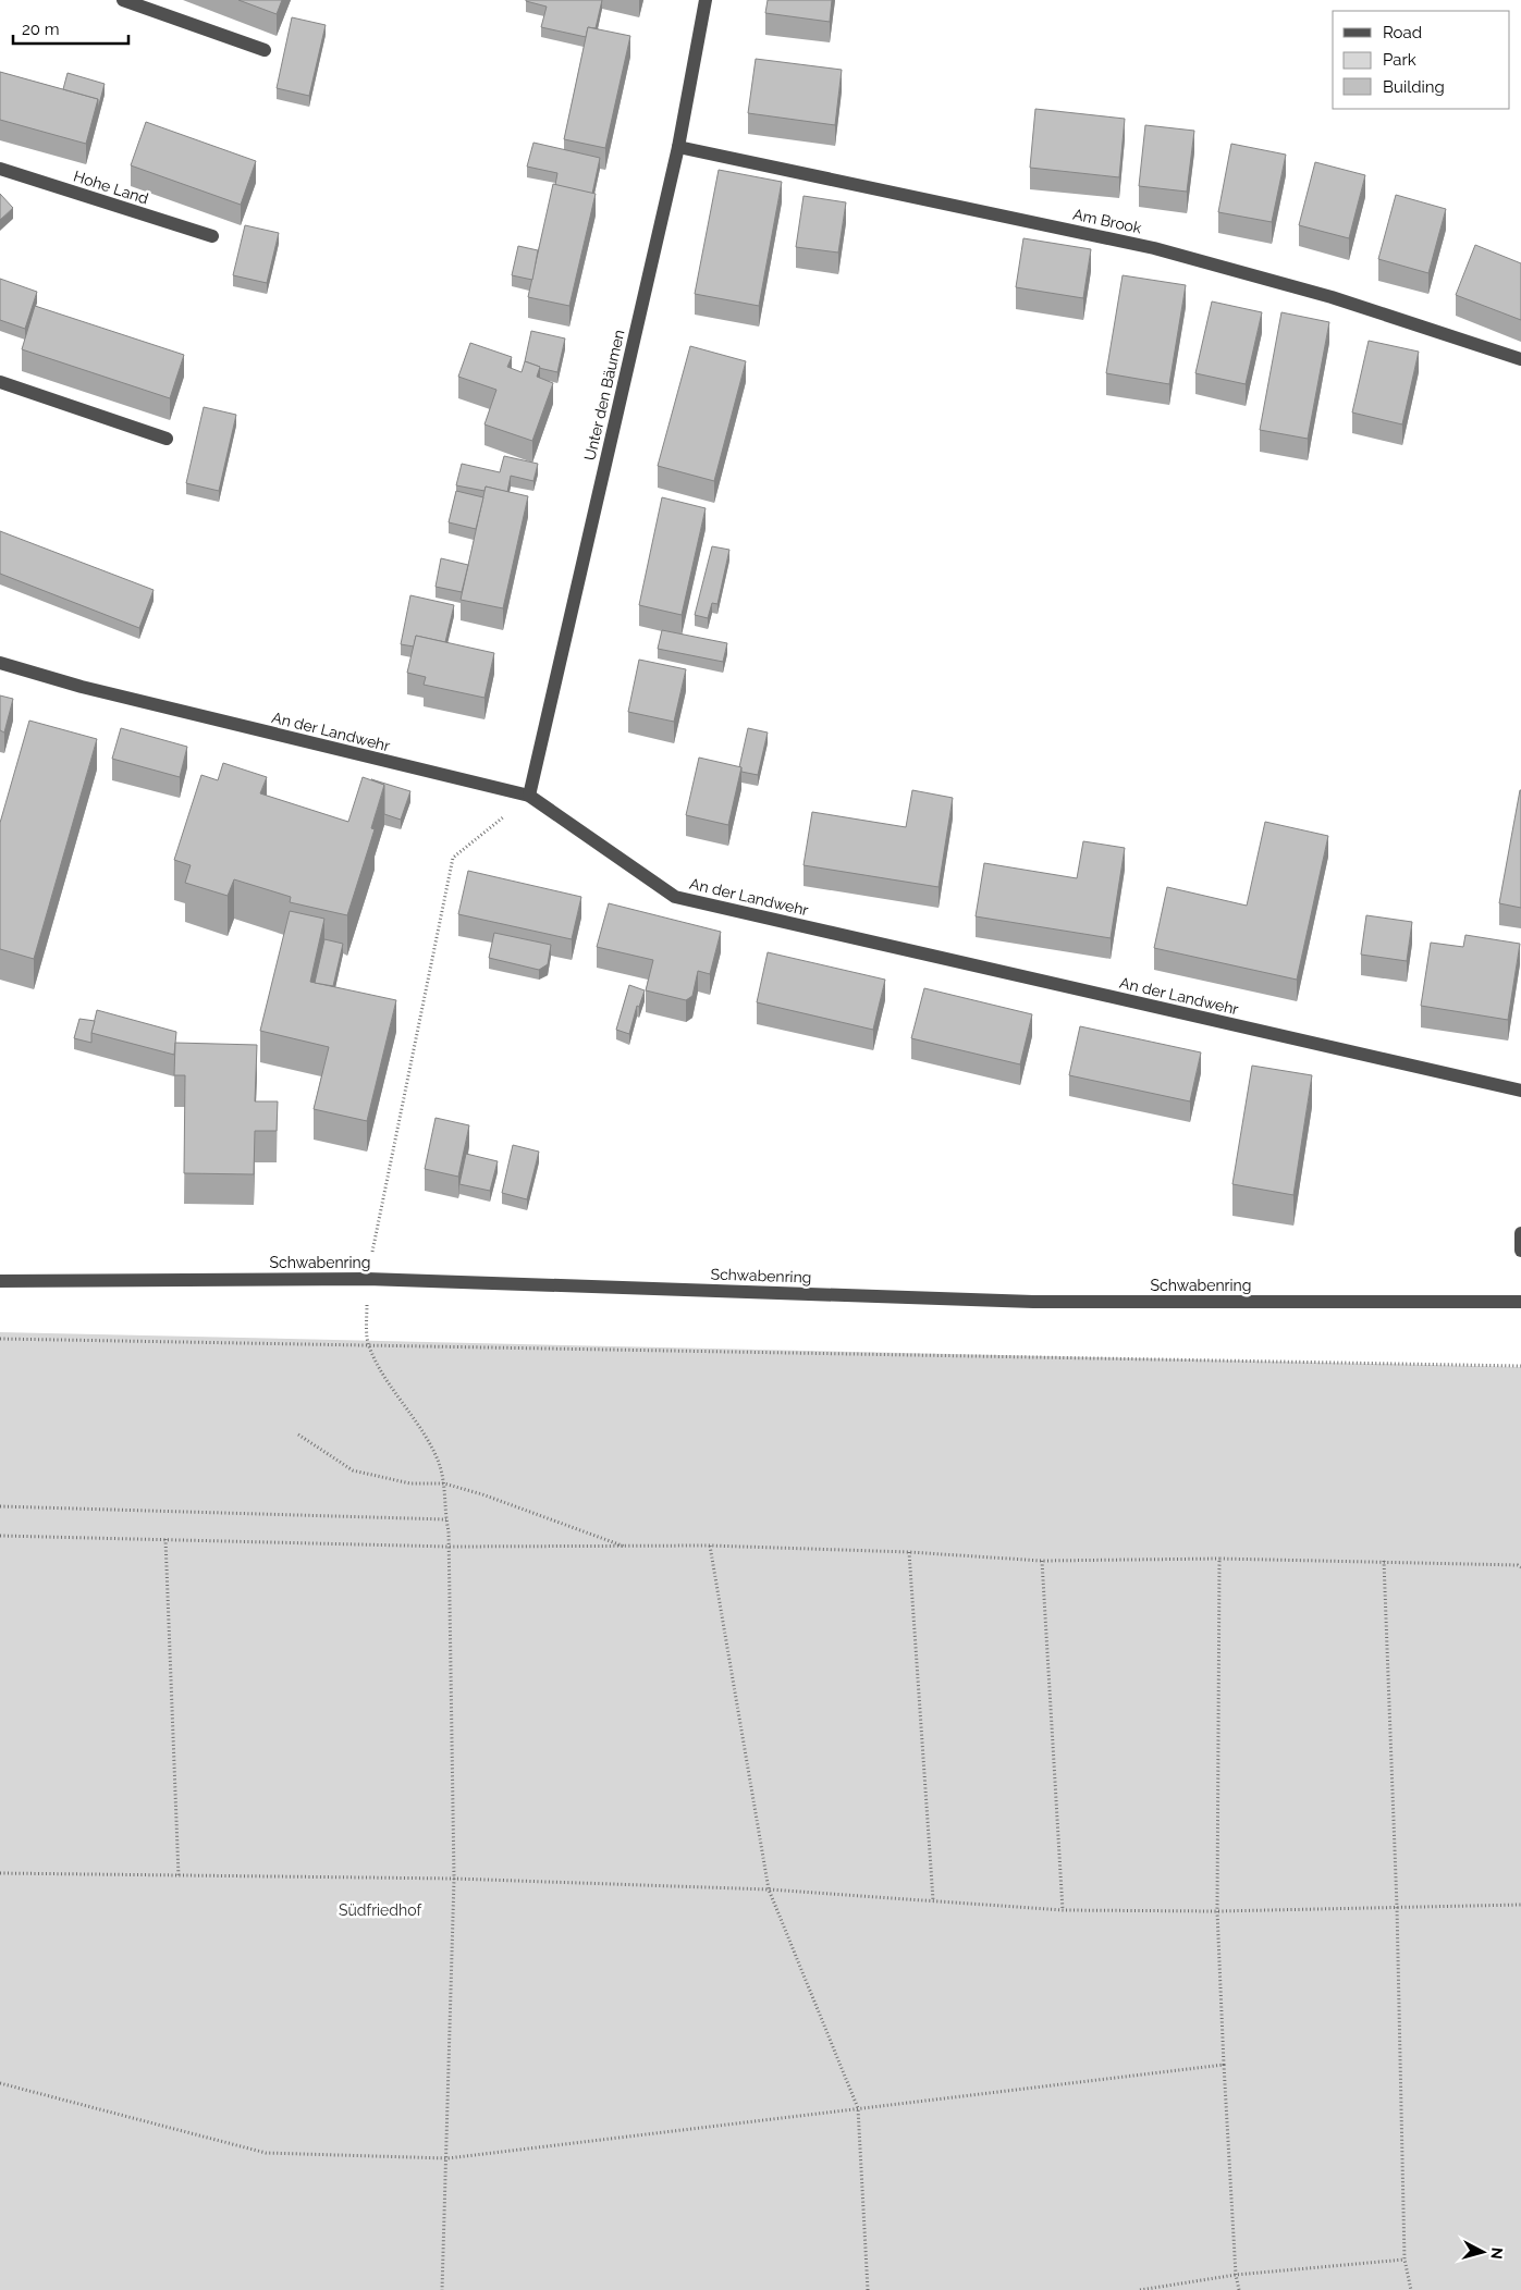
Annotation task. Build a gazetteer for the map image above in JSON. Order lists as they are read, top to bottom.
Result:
{
  "streets": {
    "street": [
      "Hohe Land",
      "Am Brook",
      "Unter den Bäumen",
      "An der Landwehr",
      "Schwabenring"
    ]
  },
  "crossings": [
    ["Am Brook", "Unter den Bäumen"],
    ["Unter den Bäumen", "An der Landwehr"]
  ],
  "parks": ["Südfriedhof"],
  "legend": ["Road", "Park", "Building"],
  "scale_bar": "20 m",
  "north": "right"
}
